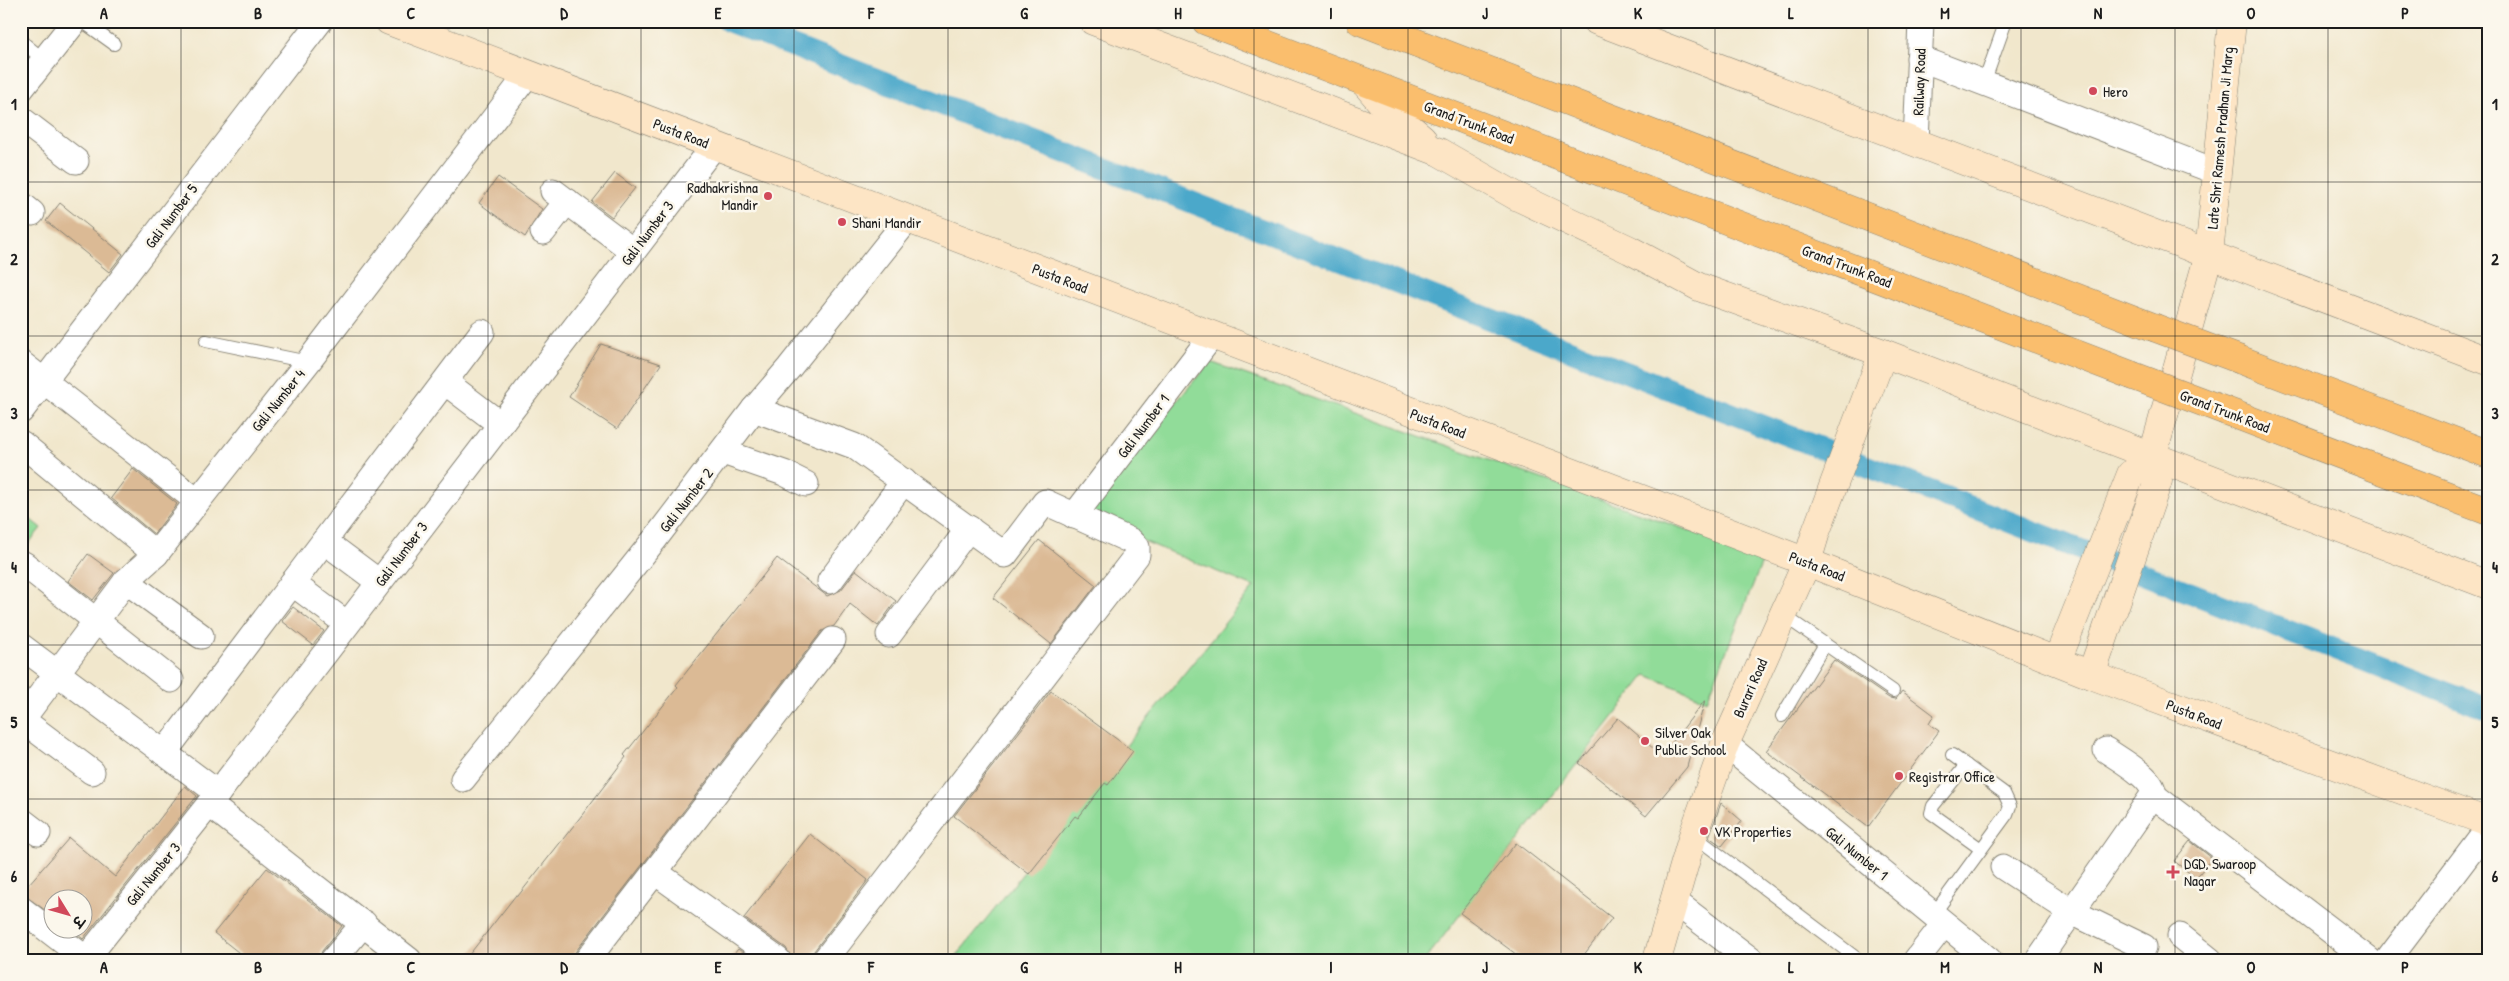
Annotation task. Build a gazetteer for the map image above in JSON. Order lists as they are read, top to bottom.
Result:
{
  "streets": {
    "highway": ["Grand Trunk Road"],
    "main road": ["Pusta Road", "Late Shri Ramesh Pradhan Ji Marg", "Burari Road"],
    "street": [
      "Railway Road",
      "Gali Number 5",
      "Gali Number 3",
      "Gali Number 4",
      "Gali Number 1",
      "Gali Number 2"
    ]
  },
  "crossings": [
    ["Pusta Road", "Gali Number 3"],
    ["Pusta Road", "Gali Number 4"],
    ["Pusta Road", "Gali Number 1"],
    ["Pusta Road", "Gali Number 2"],
    ["Pusta Road", "Burari Road"],
    ["Gali Number 1", "Burari Road"]
  ],
  "places": {
    "other": [
      "Hero",
      "Radhakrishna Mandir",
      "Shani Mandir",
      "Silver Oak Public School",
      "Registrar Office",
      "VK Properties"
    ],
    "health": ["DGD, Swaroop Nagar"]
  },
  "north": "bottom right",
  "grid": {
    "columns": [
      "A",
      "B",
      "C",
      "D",
      "E",
      "F",
      "G",
      "H",
      "I",
      "J",
      "K",
      "L",
      "M",
      "N",
      "O",
      "P"
    ],
    "rows": [
      "1",
      "2",
      "3",
      "4",
      "5",
      "6"
    ]
  }
}
